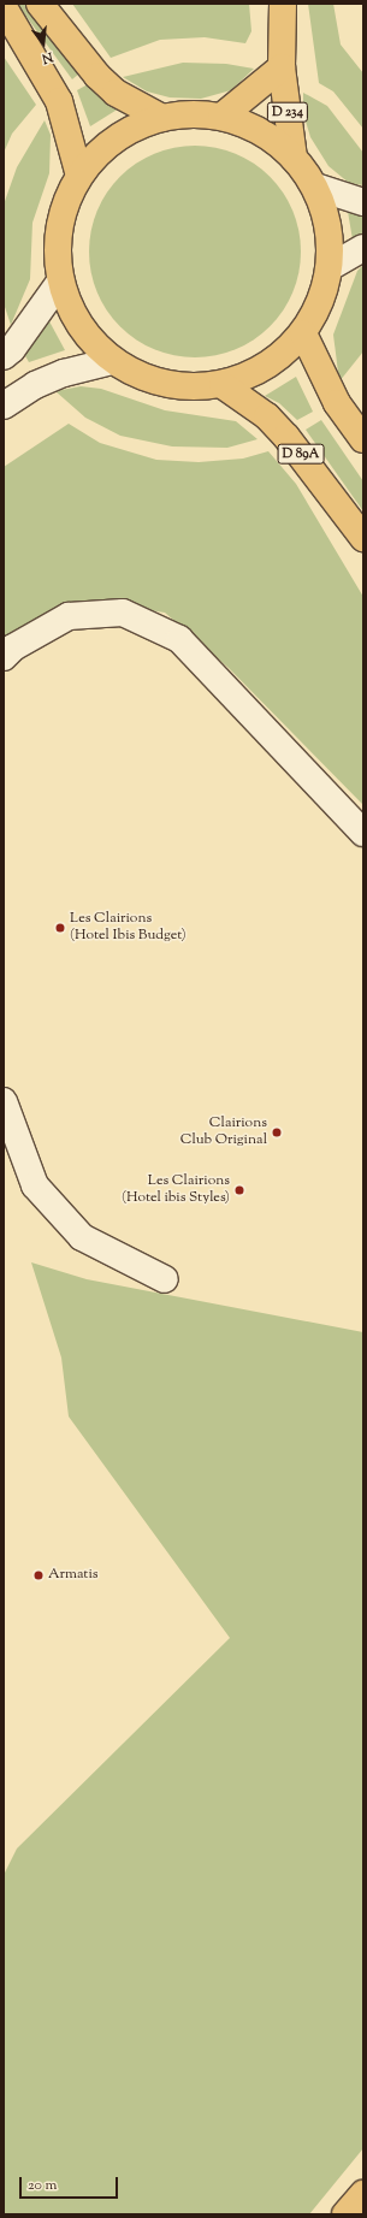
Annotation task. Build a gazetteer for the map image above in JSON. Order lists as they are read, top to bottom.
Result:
{
  "streets": {
    "main road": ["D 234", "D 89A"]
  },
  "places": [
    "Les Clairions (Hotel Ibis Budget)",
    "Clairions Club Original",
    "Les Clairions (Hotel ibis Styles)",
    "Armatis"
  ],
  "scale_bar": "20 m",
  "north": "bottom"
}
